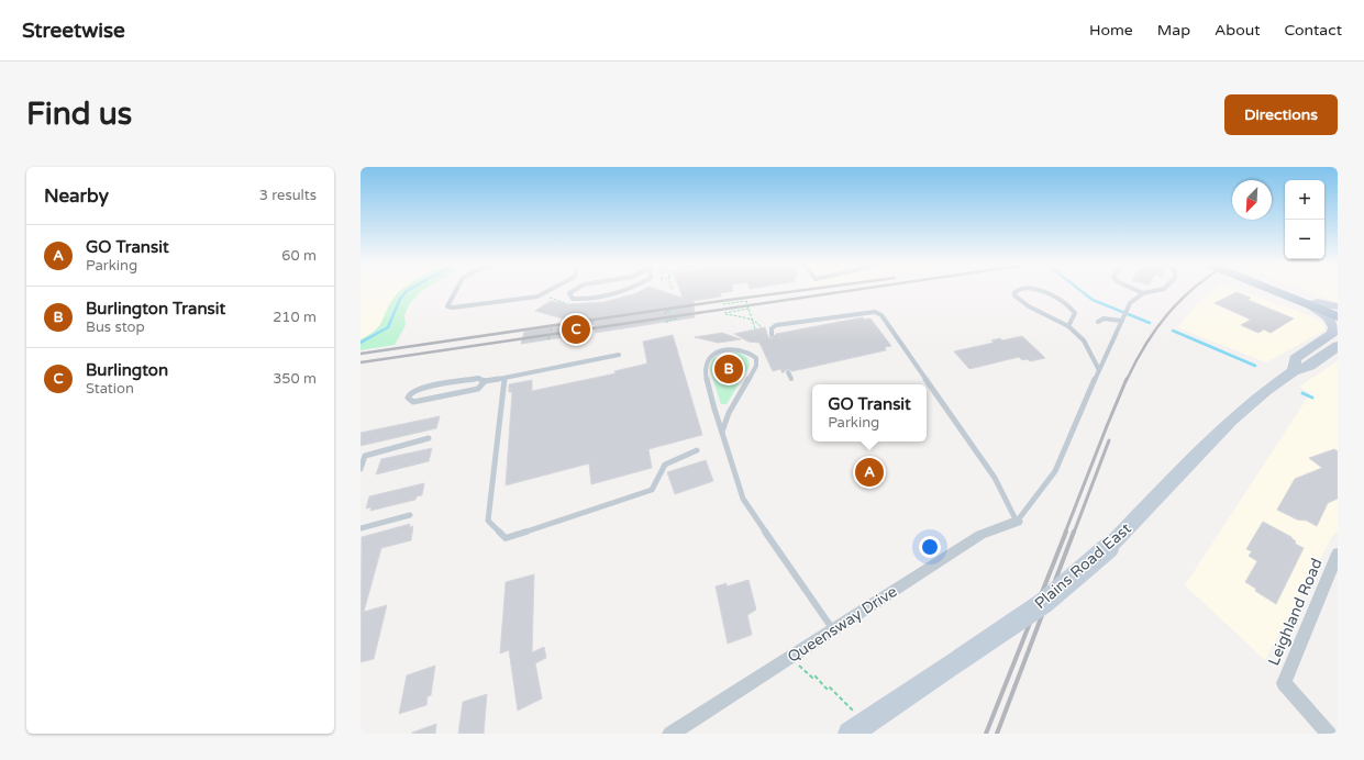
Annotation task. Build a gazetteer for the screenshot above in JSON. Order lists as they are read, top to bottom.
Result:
{
  "streets": {
    "main road": ["Plains Road East"],
    "street": ["Leighland Road", "Queensway Drive"]
  },
  "north": "bottom left",
  "page": {
    "header": "Streetwise",
    "nav": [
      "Home",
      "Map",
      "About",
      "Contact"
    ],
    "buttons": "Directions",
    "title": "Find us",
    "heading": ["Nearby", "3 results"],
    "map_buttons": ["+", "−"],
    "list": [
      {
        "mark": "A",
        "name": "GO Transit",
        "note": "Parking",
        "value": "60 m"
      },
      {
        "mark": "B",
        "name": "Burlington Transit",
        "note": "Bus stop",
        "value": "210 m"
      },
      {
        "mark": "C",
        "name": "Burlington",
        "note": "Station",
        "value": "350 m"
      }
    ],
    "pins": ["C", "B", "A"],
    "popup": ["GO Transit", "Parking"]
  }
}
